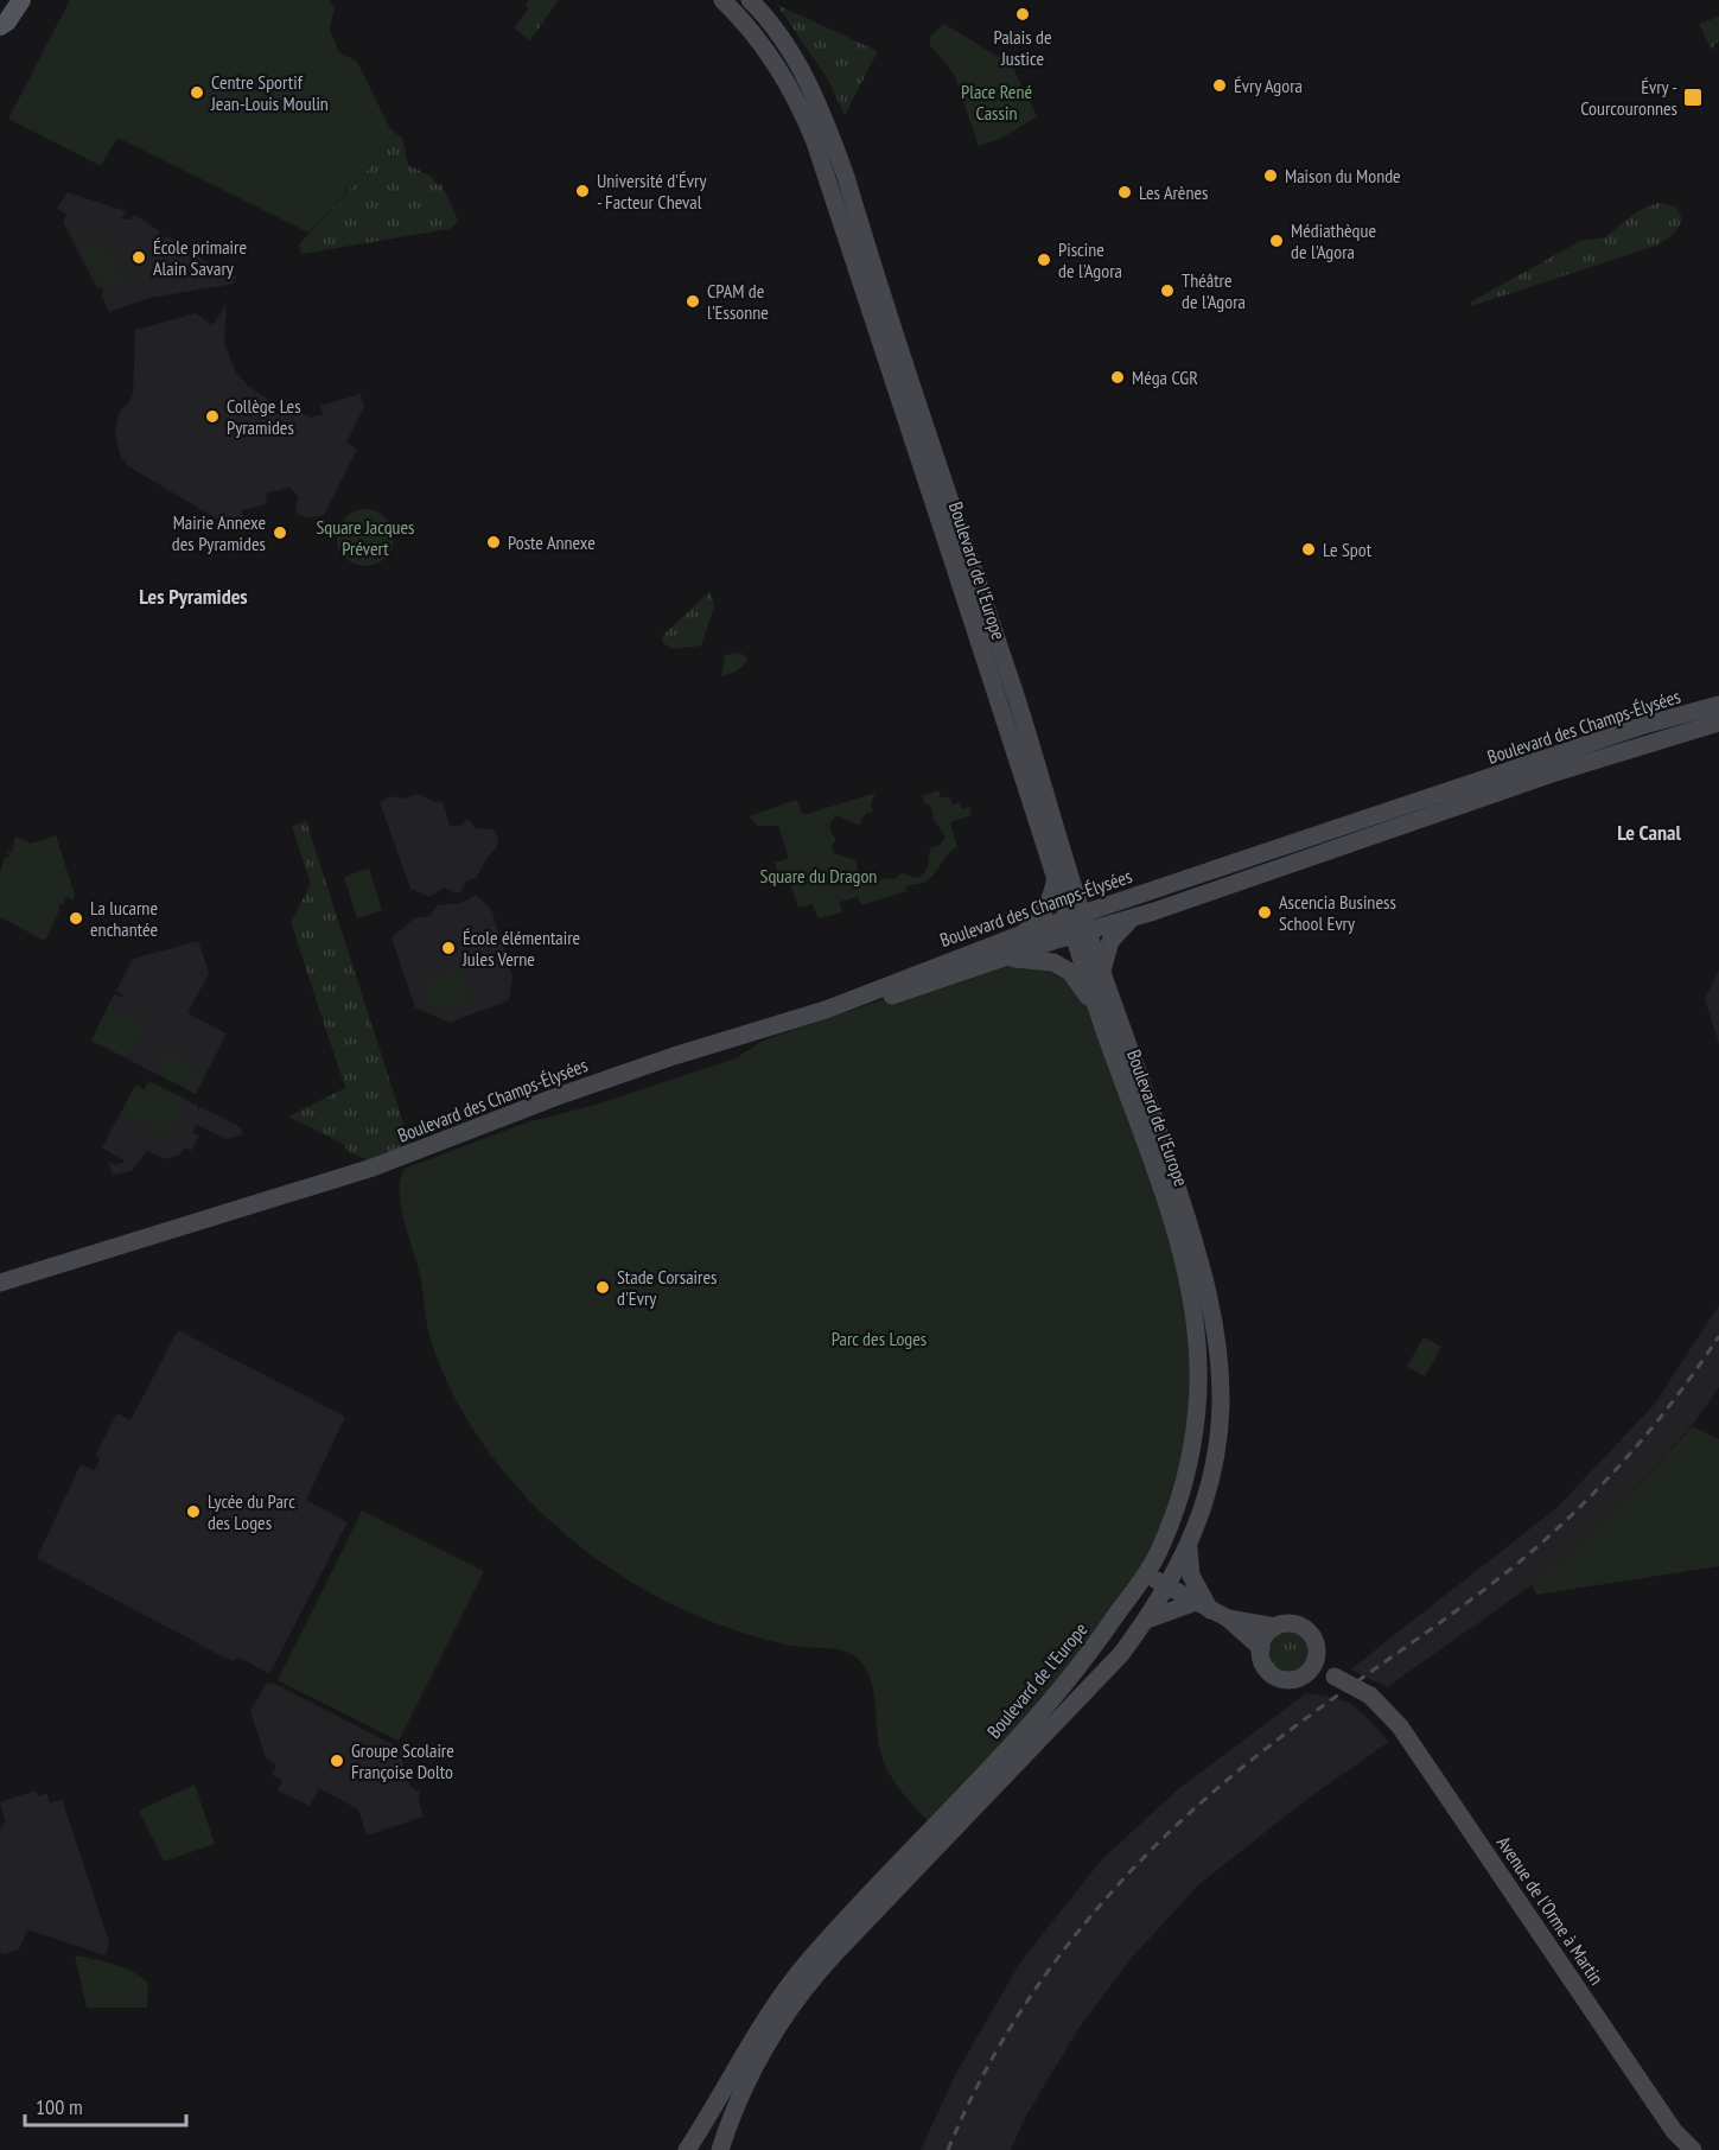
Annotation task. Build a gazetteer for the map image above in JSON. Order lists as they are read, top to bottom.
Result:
{
  "streets": {
    "main road": ["Boulevard de l'Europe", "Boulevard des Champs-Élysées", "Avenue de l'Orme à Martin"]
  },
  "crossings": [
    ["Boulevard de l'Europe", "Boulevard des Champs-Élysées"]
  ],
  "districts": ["Les Pyramides", "Le Canal"],
  "parks": [
    "Place René Cassin",
    "Square Jacques Prévert",
    "Square du Dragon",
    "Parc des Loges"
  ],
  "places": {
    "other": [
      "Palais de Justice",
      "Évry Agora",
      "Centre Sportif Jean-Louis Moulin",
      "Maison du Monde",
      "Université d'Évry - Facteur Cheval",
      "Les Arènes",
      "Médiathèque de l'Agora",
      "École primaire Alain Savary",
      "Piscine de l'Agora",
      "Théâtre de l'Agora",
      "CPAM de l'Essonne",
      "Méga CGR",
      "Collège Les Pyramides",
      "Mairie Annexe des Pyramides",
      "Poste Annexe",
      "Le Spot",
      "Ascencia Business School Evry",
      "La lucarne enchantée",
      "École élémentaire Jules Verne",
      "Stade Corsaires d'Evry",
      "Lycée du Parc des Loges",
      "Groupe Scolaire Françoise Dolto"
    ],
    "transit": ["Évry - Courcouronnes"]
  },
  "scale_bar": "100 m"
}
